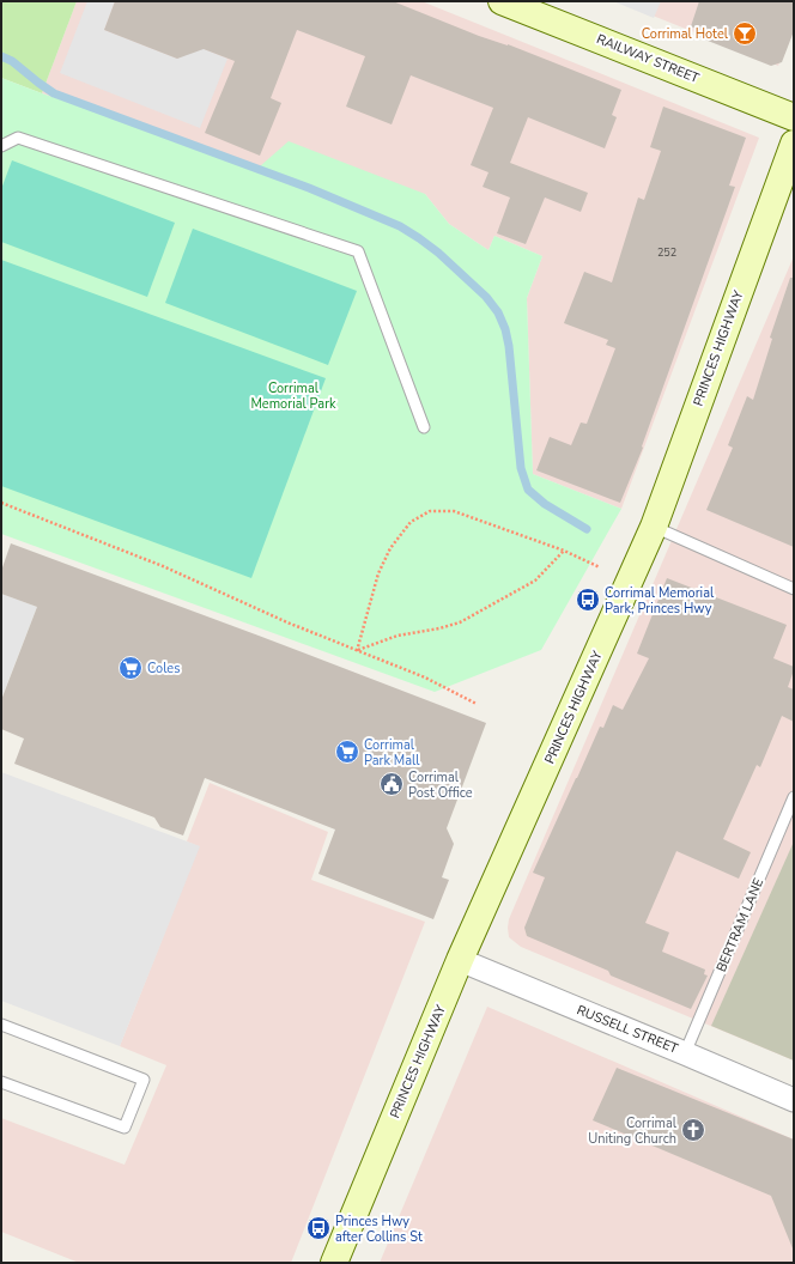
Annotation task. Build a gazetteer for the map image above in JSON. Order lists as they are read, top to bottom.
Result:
{
  "streets": {
    "main road": ["RAILWAY STREET", "PRINCES HIGHWAY"],
    "street": ["RUSSELL STREET"],
    "lane": ["BERTRAM LANE"]
  },
  "crossings": [
    ["PRINCES HIGHWAY", "RUSSELL STREET"],
    ["BERTRAM LANE", "RUSSELL STREET"]
  ],
  "parks": ["Corrimal Memorial Park"],
  "places": {
    "bar": ["Corrimal Hotel"],
    "bus stop": ["Corrimal Memorial Park, Princes Hwy", "Princes Hwy after Collins St"],
    "supermarket": ["Coles", "Corrimal Park Mall"],
    "public building": ["Corrimal Post Office"],
    "church": ["Corrimal Uniting Church"]
  },
  "house_numbers": ["252"]
}
